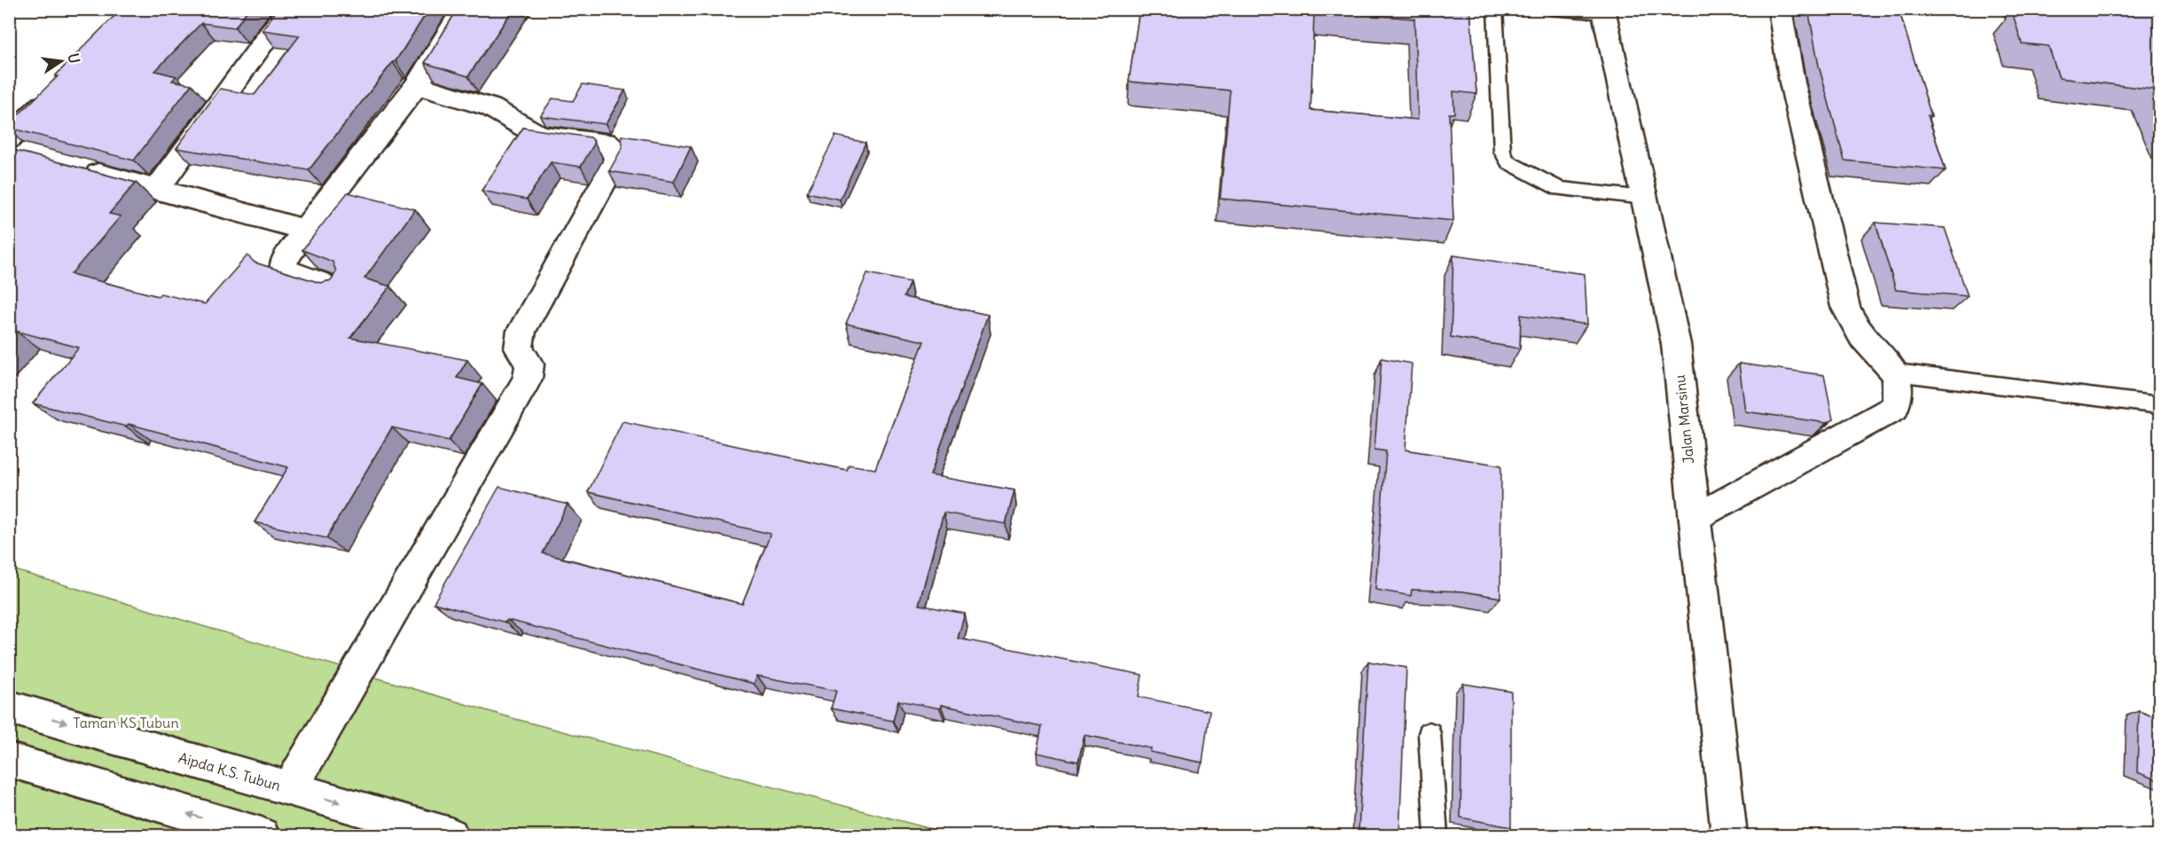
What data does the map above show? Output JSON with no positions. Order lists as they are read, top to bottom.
{
  "streets": {
    "street": ["Jalan Marsinu", "Aipda K.S. Tubun"]
  },
  "parks": ["Taman KS Tubun"],
  "north": "right"
}
